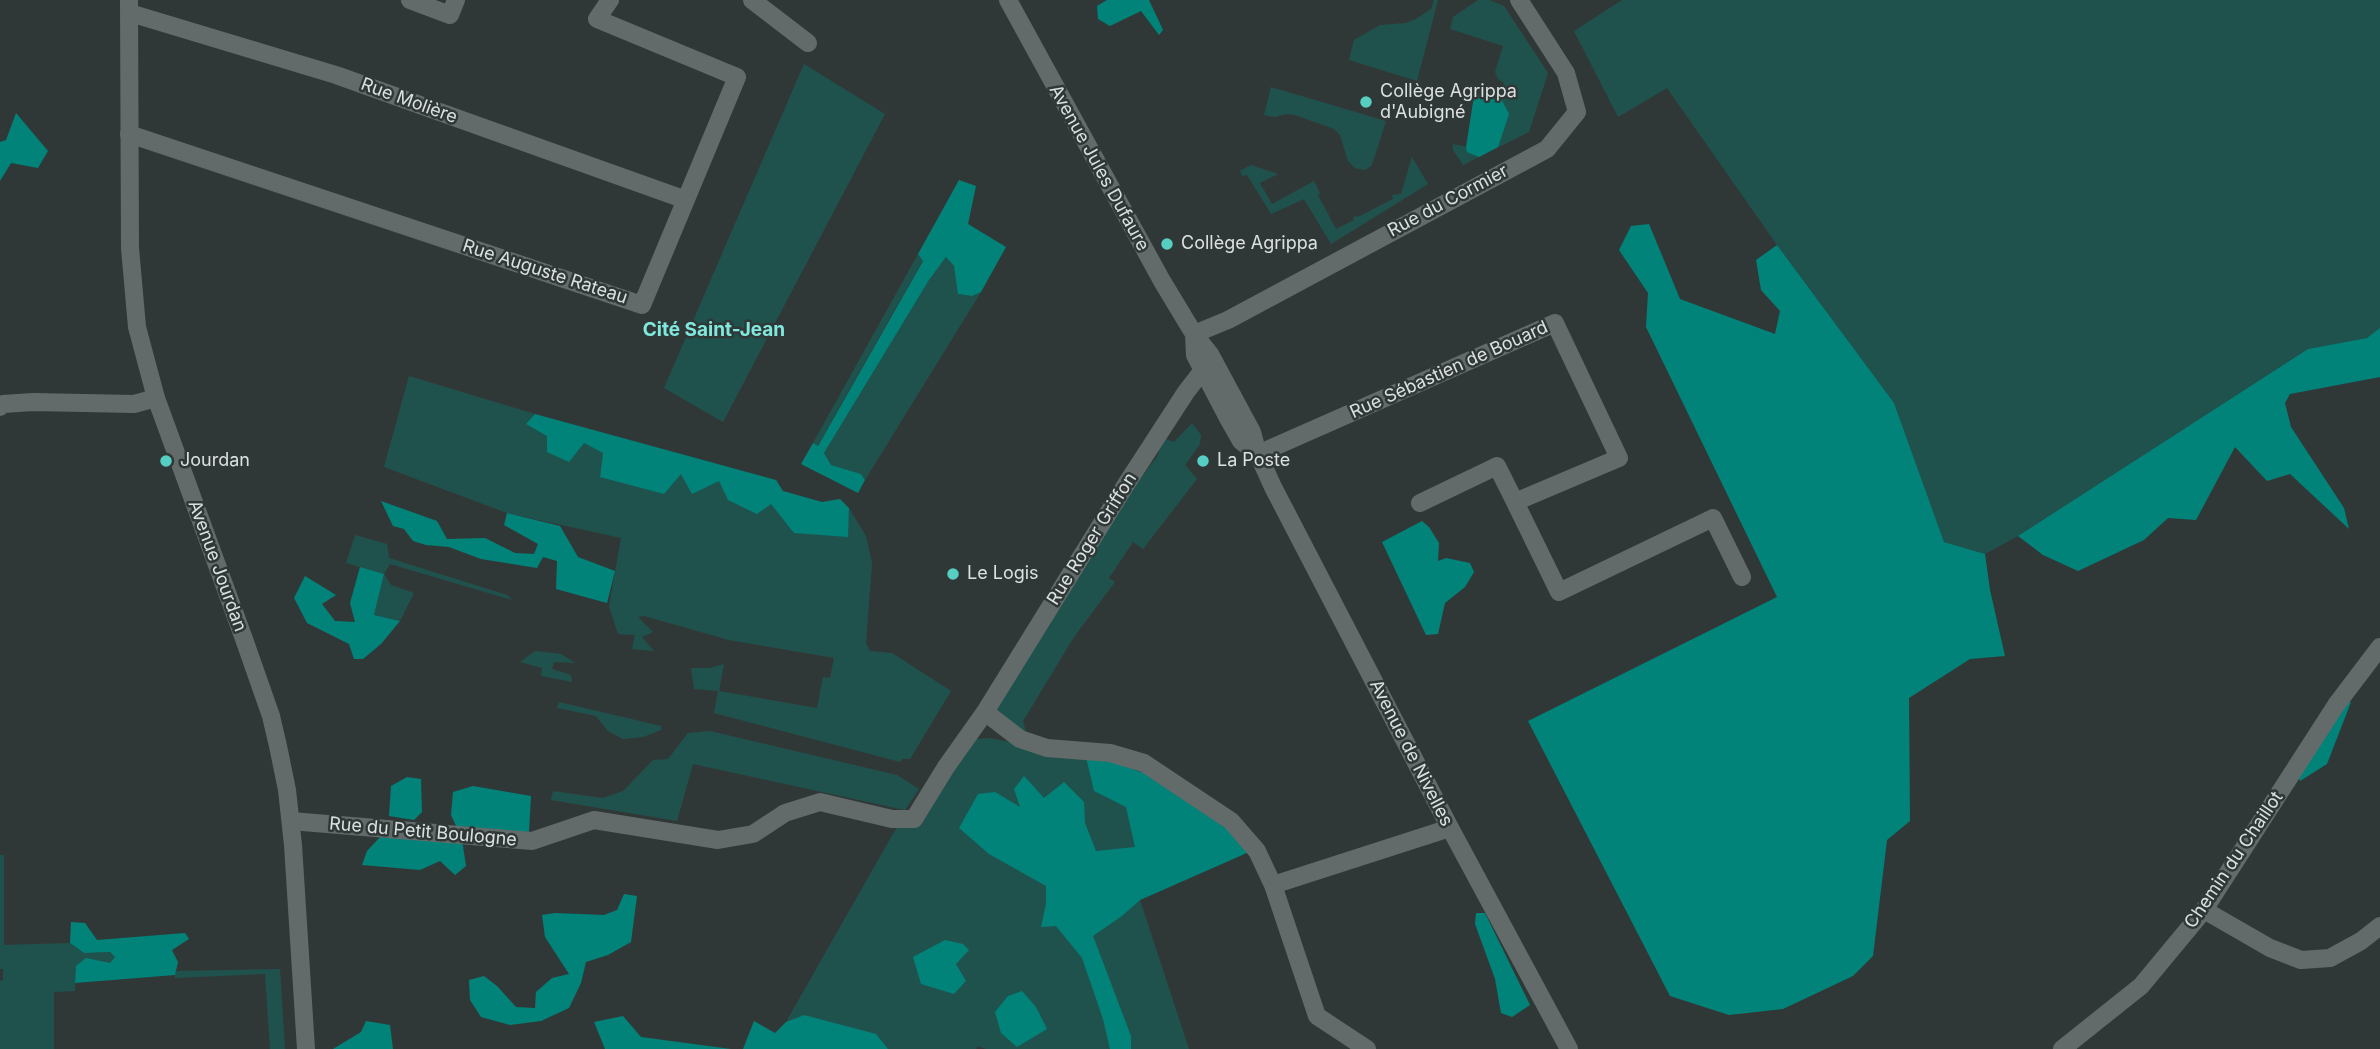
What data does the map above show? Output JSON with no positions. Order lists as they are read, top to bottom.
{
  "streets": {
    "street": [
      "Rue Molière",
      "Avenue Jules Dufaure",
      "Rue du Cormier",
      "Rue Auguste Rateau",
      "Rue Sébastien de Bouard",
      "Rue Roger Griffon",
      "Avenue Jourdan",
      "Avenue de Nivelles",
      "Rue du Petit Boulogne",
      "Chemin du Chaillot"
    ]
  },
  "crossings": [
    ["Rue Molière", "Rue Auguste Rateau"],
    ["Rue Molière", "Avenue Jourdan"],
    ["Avenue Jules Dufaure", "Rue du Cormier"],
    ["Avenue Jules Dufaure", "Avenue de Nivelles"],
    ["Rue du Cormier", "Avenue de Nivelles"],
    ["Rue Auguste Rateau", "Avenue Jourdan"],
    ["Rue Sébastien de Bouard", "Avenue de Nivelles"],
    ["Rue Roger Griffon", "Avenue de Nivelles"],
    ["Rue Roger Griffon", "Rue du Petit Boulogne"],
    ["Avenue Jourdan", "Rue du Petit Boulogne"]
  ],
  "districts": ["Cité Saint-Jean"],
  "places": [
    "Collège Agrippa d'Aubigné",
    "Collège Agrippa",
    "Jourdan",
    "La Poste",
    "Le Logis"
  ]
}
